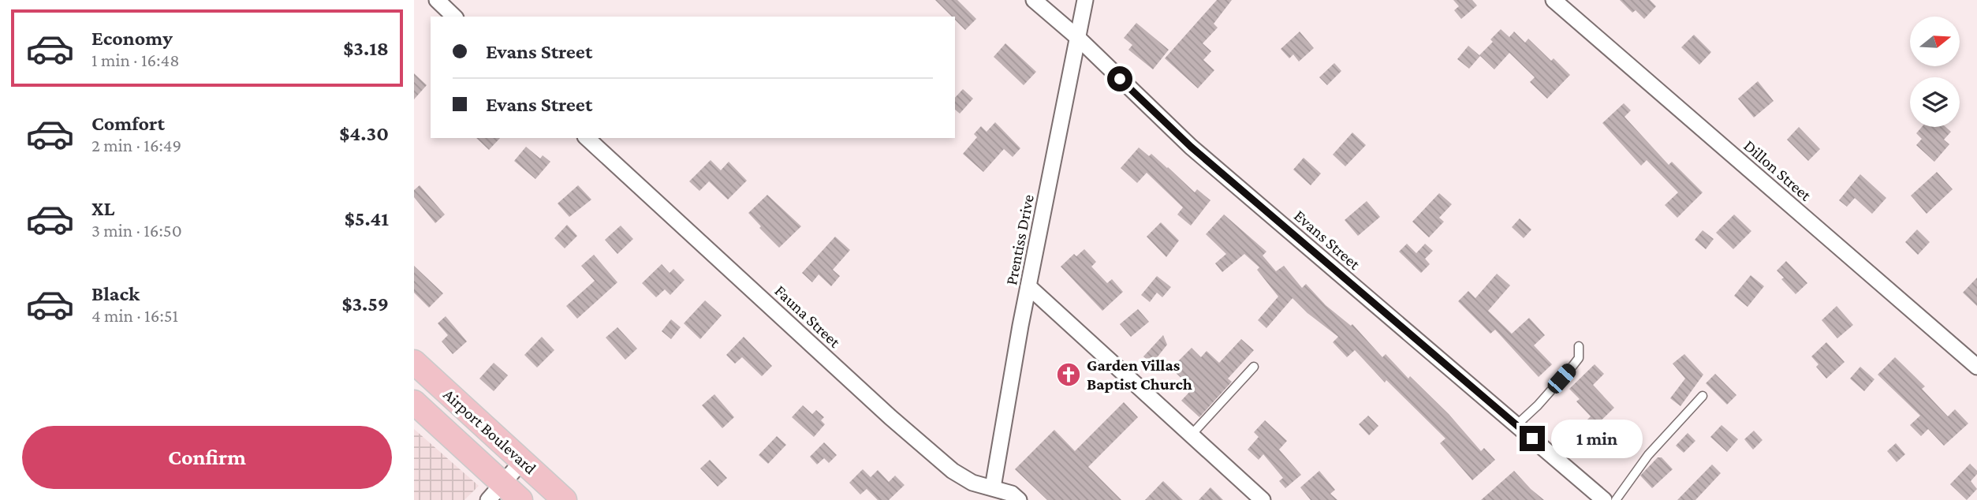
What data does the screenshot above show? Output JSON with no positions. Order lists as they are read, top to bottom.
{
  "streets": {
    "main road": ["Airport Boulevard"],
    "street": [
      "Dillon Street",
      "Prentiss Drive",
      "Evans Street",
      "Fauna Street"
    ]
  },
  "crossings": [
    ["Prentiss Drive", "Evans Street"],
    ["Prentiss Drive", "Fauna Street"]
  ],
  "places": {
    "church": ["Garden Villas Baptist Church"]
  },
  "north": "right",
  "page": {
    "list": [
      {
        "name": "Economy",
        "note": "1 min · 16:48",
        "value": "$3.18"
      },
      {
        "name": "Comfort",
        "note": "2 min · 16:49",
        "value": "$4.30"
      },
      {
        "name": "XL",
        "note": "3 min · 16:50",
        "value": "$5.41"
      },
      {
        "name": "Black",
        "note": "4 min · 16:51",
        "value": "$3.59"
      }
    ],
    "banner": ["Evans Street", "Evans Street"],
    "buttons": "Confirm",
    "bubble": "1 min"
  }
}
